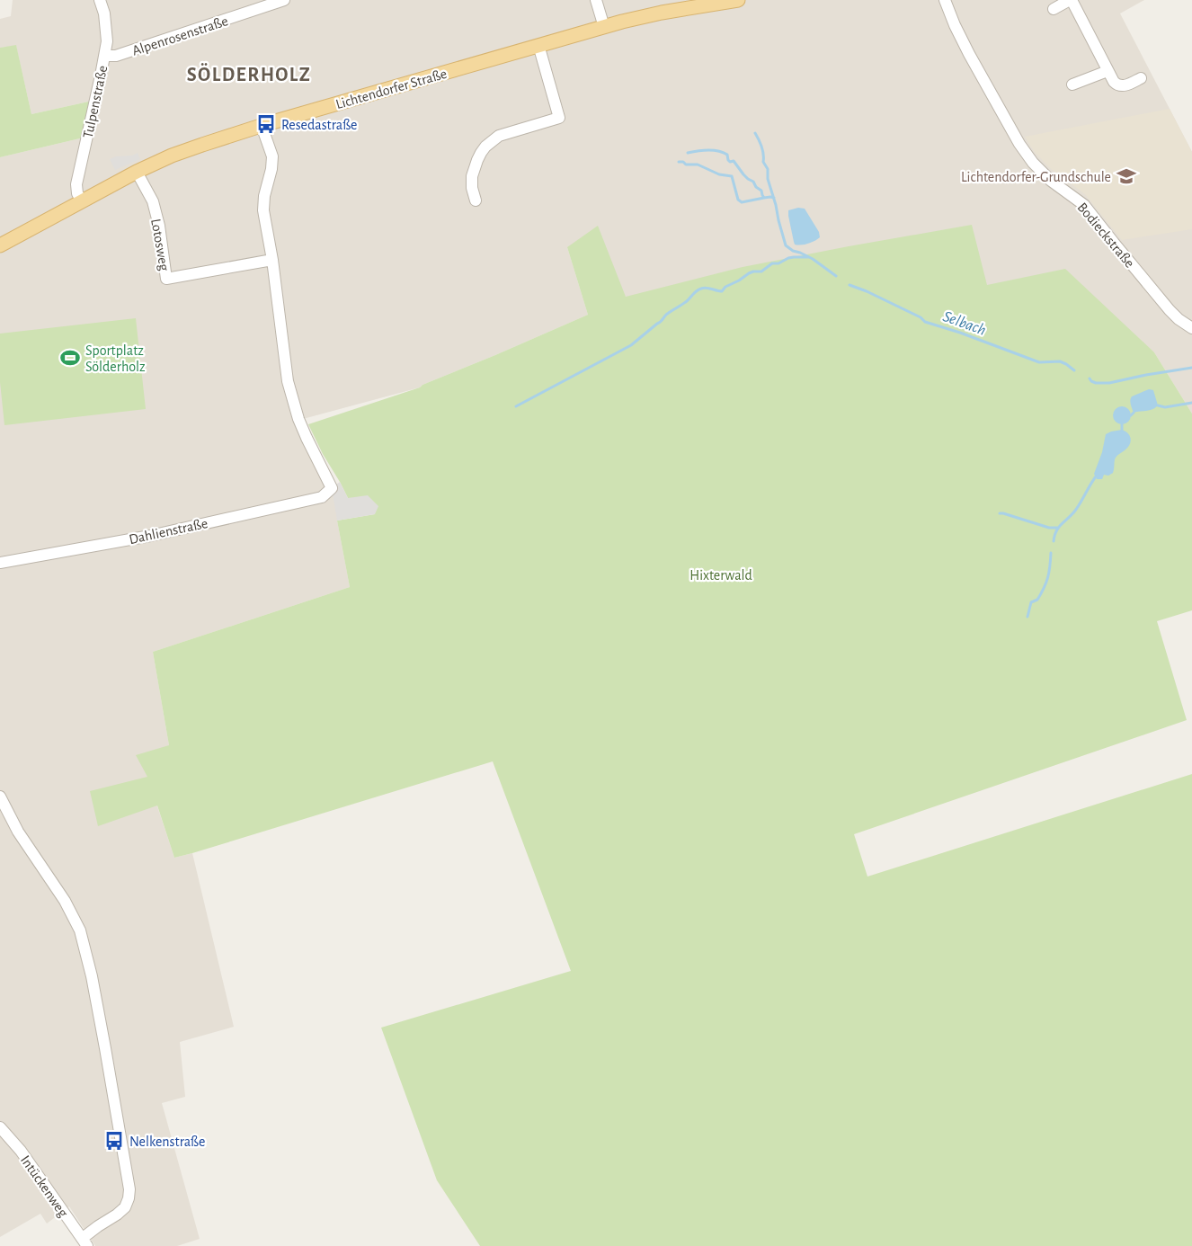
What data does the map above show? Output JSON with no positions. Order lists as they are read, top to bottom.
{
  "streets": {
    "main road": ["Lichtendorfer Straße"],
    "street": [
      "Alpenrosenstraße",
      "Tulpenstraße",
      "Bodieckstraße",
      "Lotosweg",
      "Dahlienstraße",
      "Intückenweg"
    ]
  },
  "crossings": [
    ["Alpenrosenstraße", "Tulpenstraße"],
    ["Lichtendorfer Straße", "Tulpenstraße"],
    ["Lichtendorfer Straße", "Lotosweg"],
    ["Lotosweg", "Dahlienstraße"]
  ],
  "districts": ["SÖLDERHOLZ"],
  "water": ["Selbach"],
  "parks": ["Hixterwald"],
  "places": {
    "bus stop": ["Resedastraße", "Nelkenstraße"],
    "school or university": ["Lichtendorfer-Grundschule"],
    "sports": ["Sportplatz Sölderholz"]
  }
}
